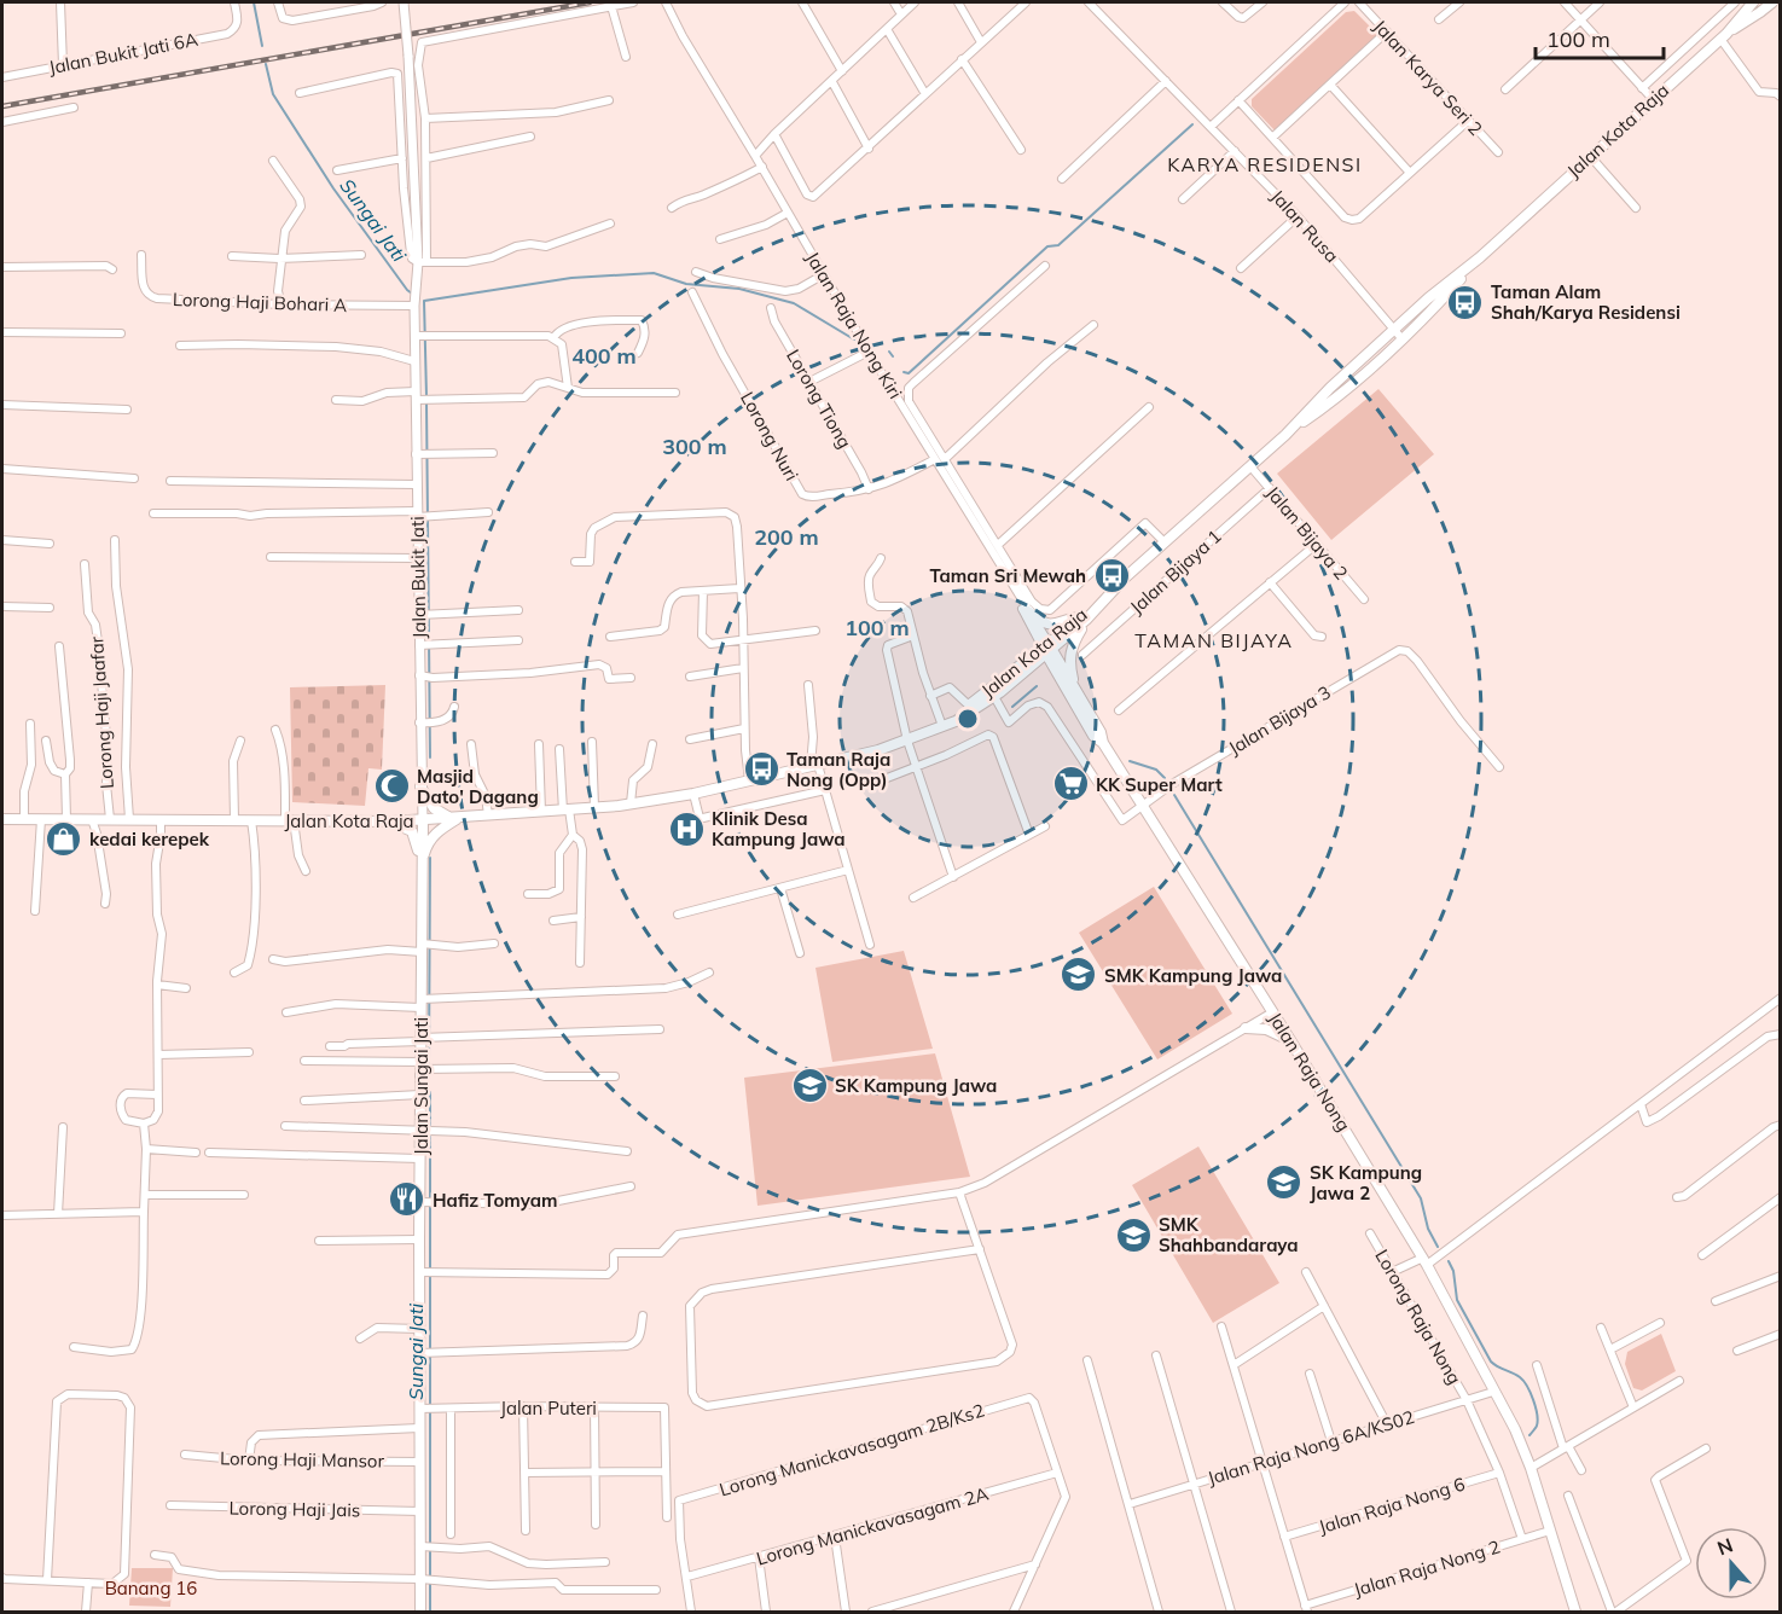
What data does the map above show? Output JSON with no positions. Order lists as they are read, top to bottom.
{
  "streets": {
    "main road": ["Jalan Kota Raja", "Jalan Raja Nong", "Jalan Sungai Jati"],
    "street": [
      "Jalan Bukit Jati 6A",
      "Jalan Karya Seri 2",
      "Jalan Rusa",
      "Lorong Haji Bohari A",
      "Jalan Raja Nong Kiri",
      "Lorong Tiong",
      "Lorong Nuri",
      "Jalan Bijaya 2",
      "Jalan Bijaya 1",
      "Jalan Bukit Jati",
      "Lorong Haji Jaafar",
      "Jalan Bijaya 3",
      "Lorong Raja Nong",
      "Jalan Puteri",
      "Jalan Raja Nong 6A/KS02",
      "Lorong Manickavasagam 2B/Ks2",
      "Lorong Haji Mansor",
      "Jalan Raja Nong 6",
      "Lorong Haji Jais",
      "Lorong Manickavasagam 2A",
      "Jalan Raja Nong 2"
    ]
  },
  "crossings": [
    ["Jalan Kota Raja", "Jalan Rusa"],
    ["Jalan Kota Raja", "Jalan Raja Nong Kiri"],
    ["Jalan Kota Raja", "Jalan Bijaya 2"],
    ["Jalan Kota Raja", "Jalan Bukit Jati"],
    ["Jalan Kota Raja", "Lorong Haji Jaafar"],
    ["Jalan Kota Raja", "Jalan Raja Nong"],
    ["Jalan Kota Raja", "Jalan Sungai Jati"],
    ["Lorong Haji Bohari A", "Jalan Bukit Jati"],
    ["Jalan Raja Nong Kiri", "Lorong Nuri"],
    ["Jalan Raja Nong Kiri", "Jalan Raja Nong"],
    ["Lorong Tiong", "Lorong Nuri"],
    ["Jalan Bijaya 2", "Jalan Bijaya 1"],
    ["Jalan Bukit Jati", "Jalan Sungai Jati"],
    ["Jalan Bijaya 3", "Jalan Raja Nong"],
    ["Jalan Raja Nong", "Jalan Raja Nong 6A/KS02"],
    ["Jalan Raja Nong", "Jalan Raja Nong 2"],
    ["Jalan Sungai Jati", "Jalan Puteri"],
    ["Jalan Sungai Jati", "Lorong Haji Mansor"],
    ["Jalan Sungai Jati", "Lorong Haji Jais"],
    ["Lorong Raja Nong", "Jalan Raja Nong 6A/KS02"],
    ["Lorong Raja Nong", "Jalan Raja Nong 6"],
    ["Lorong Raja Nong", "Jalan Raja Nong 2"],
    ["Lorong Manickavasagam 2B/Ks2", "Lorong Manickavasagam 2A"]
  ],
  "districts": ["KARYA RESIDENSI", "TAMAN BIJAYA"],
  "water": ["Sungai Jati"],
  "parks": ["Banang 16"],
  "places": {
    "bus stop": ["Taman Alam Shah/Karya Residensi", "Taman Sri Mewah", "Taman Raja Nong (Opp)"],
    "supermarket": ["KK Super Mart"],
    "mosque": ["Masjid Dato' Dagang"],
    "hospital": ["Klinik Desa Kampung Jawa"],
    "shop": ["kedai kerepek"],
    "school or university": [
      "SMK Kampung Jawa",
      "SK Kampung Jawa",
      "SK Kampung Jawa 2",
      "SMK Shahbandaraya"
    ],
    "restaurant": ["Hafiz Tomyam"]
  },
  "scale_bar": "100 m",
  "north": "top",
  "rings": [
    "400 m",
    "300 m",
    "200 m",
    "100 m"
  ]
}
